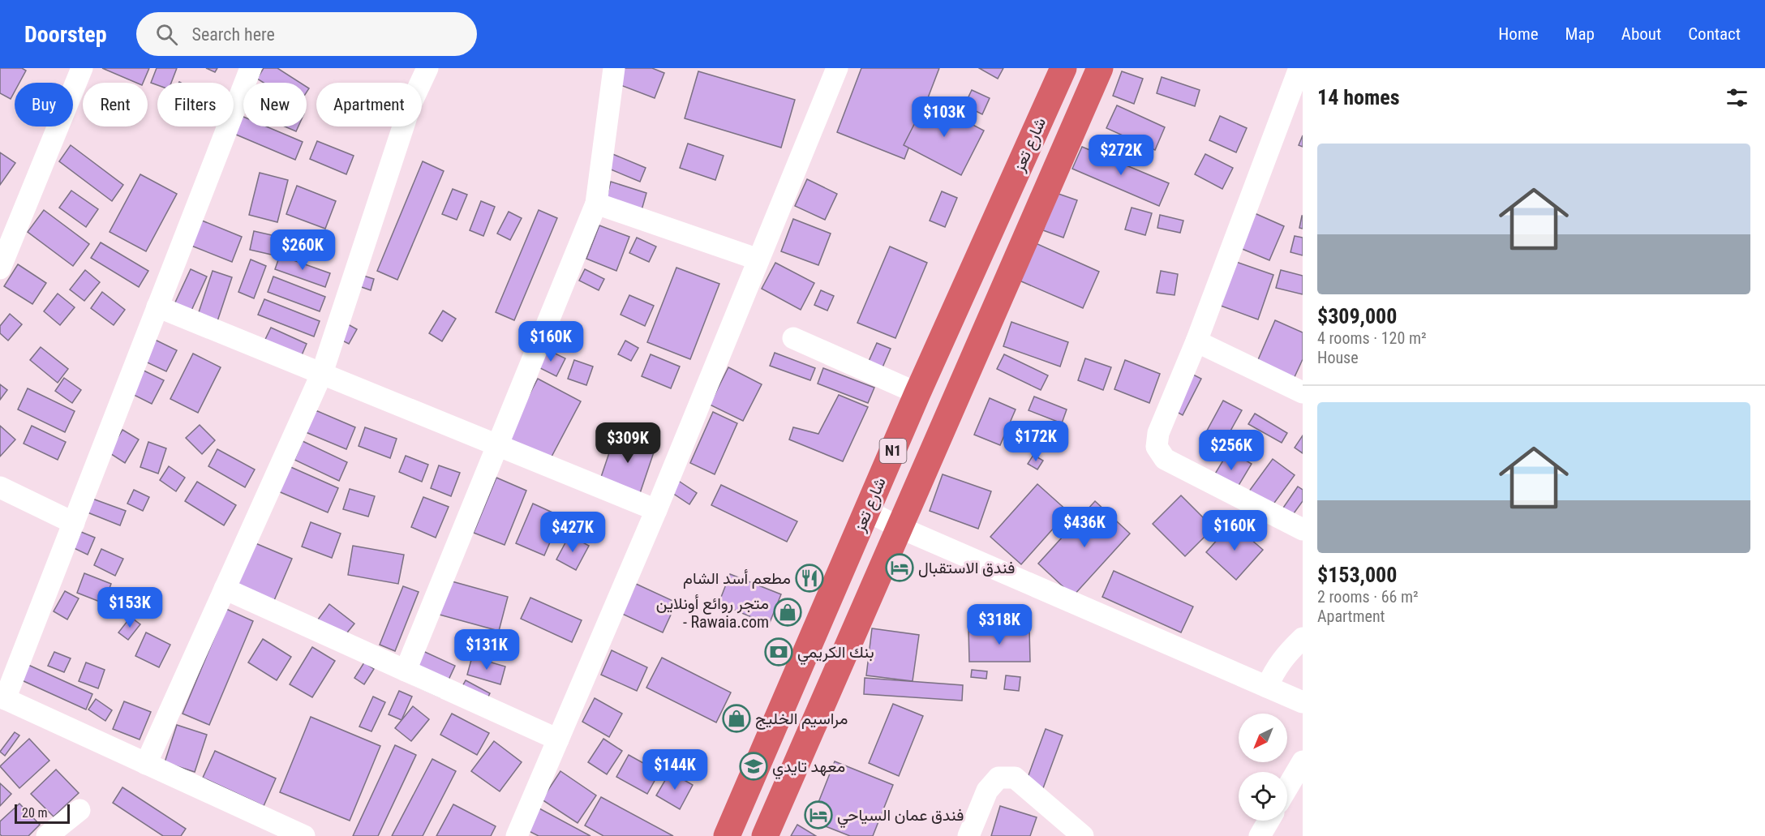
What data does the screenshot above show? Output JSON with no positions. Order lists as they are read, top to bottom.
{
  "streets": {
    "highway": ["شارع تعز", "N1"]
  },
  "places": {
    "hotel": ["فندق الاستقبال", "فندق عمان السياحي"],
    "restaurant": ["مطعم أسد الشام"],
    "shop": ["متجر روائع أونلاين - Rawaia.com", "مراسيم الخليج"],
    "bank": ["بنك الكريمي"],
    "school or university": ["معهد تايدي"]
  },
  "scale_bar": "20 m",
  "north": "bottom left",
  "page": {
    "header": "Doorstep",
    "search": "Search here",
    "nav": [
      "Home",
      "Map",
      "About",
      "Contact"
    ],
    "heading": "14 homes",
    "chip": [
      "Buy",
      "Rent",
      "Filters",
      "New",
      "Apartment"
    ],
    "price": [
      "$103K",
      "$272K",
      "$260K",
      "$160K",
      "$172K",
      "$309K",
      "$256K",
      "$436K",
      "$160K",
      "$427K",
      "$153K",
      "$318K",
      "$131K",
      "$144K"
    ],
    "list": [
      {
        "name": "$309,000",
        "note": "4 rooms · 120 m² · House"
      },
      {
        "name": "$153,000",
        "note": "2 rooms · 66 m² · Apartment"
      }
    ],
    "scale": "20 m"
  }
}
